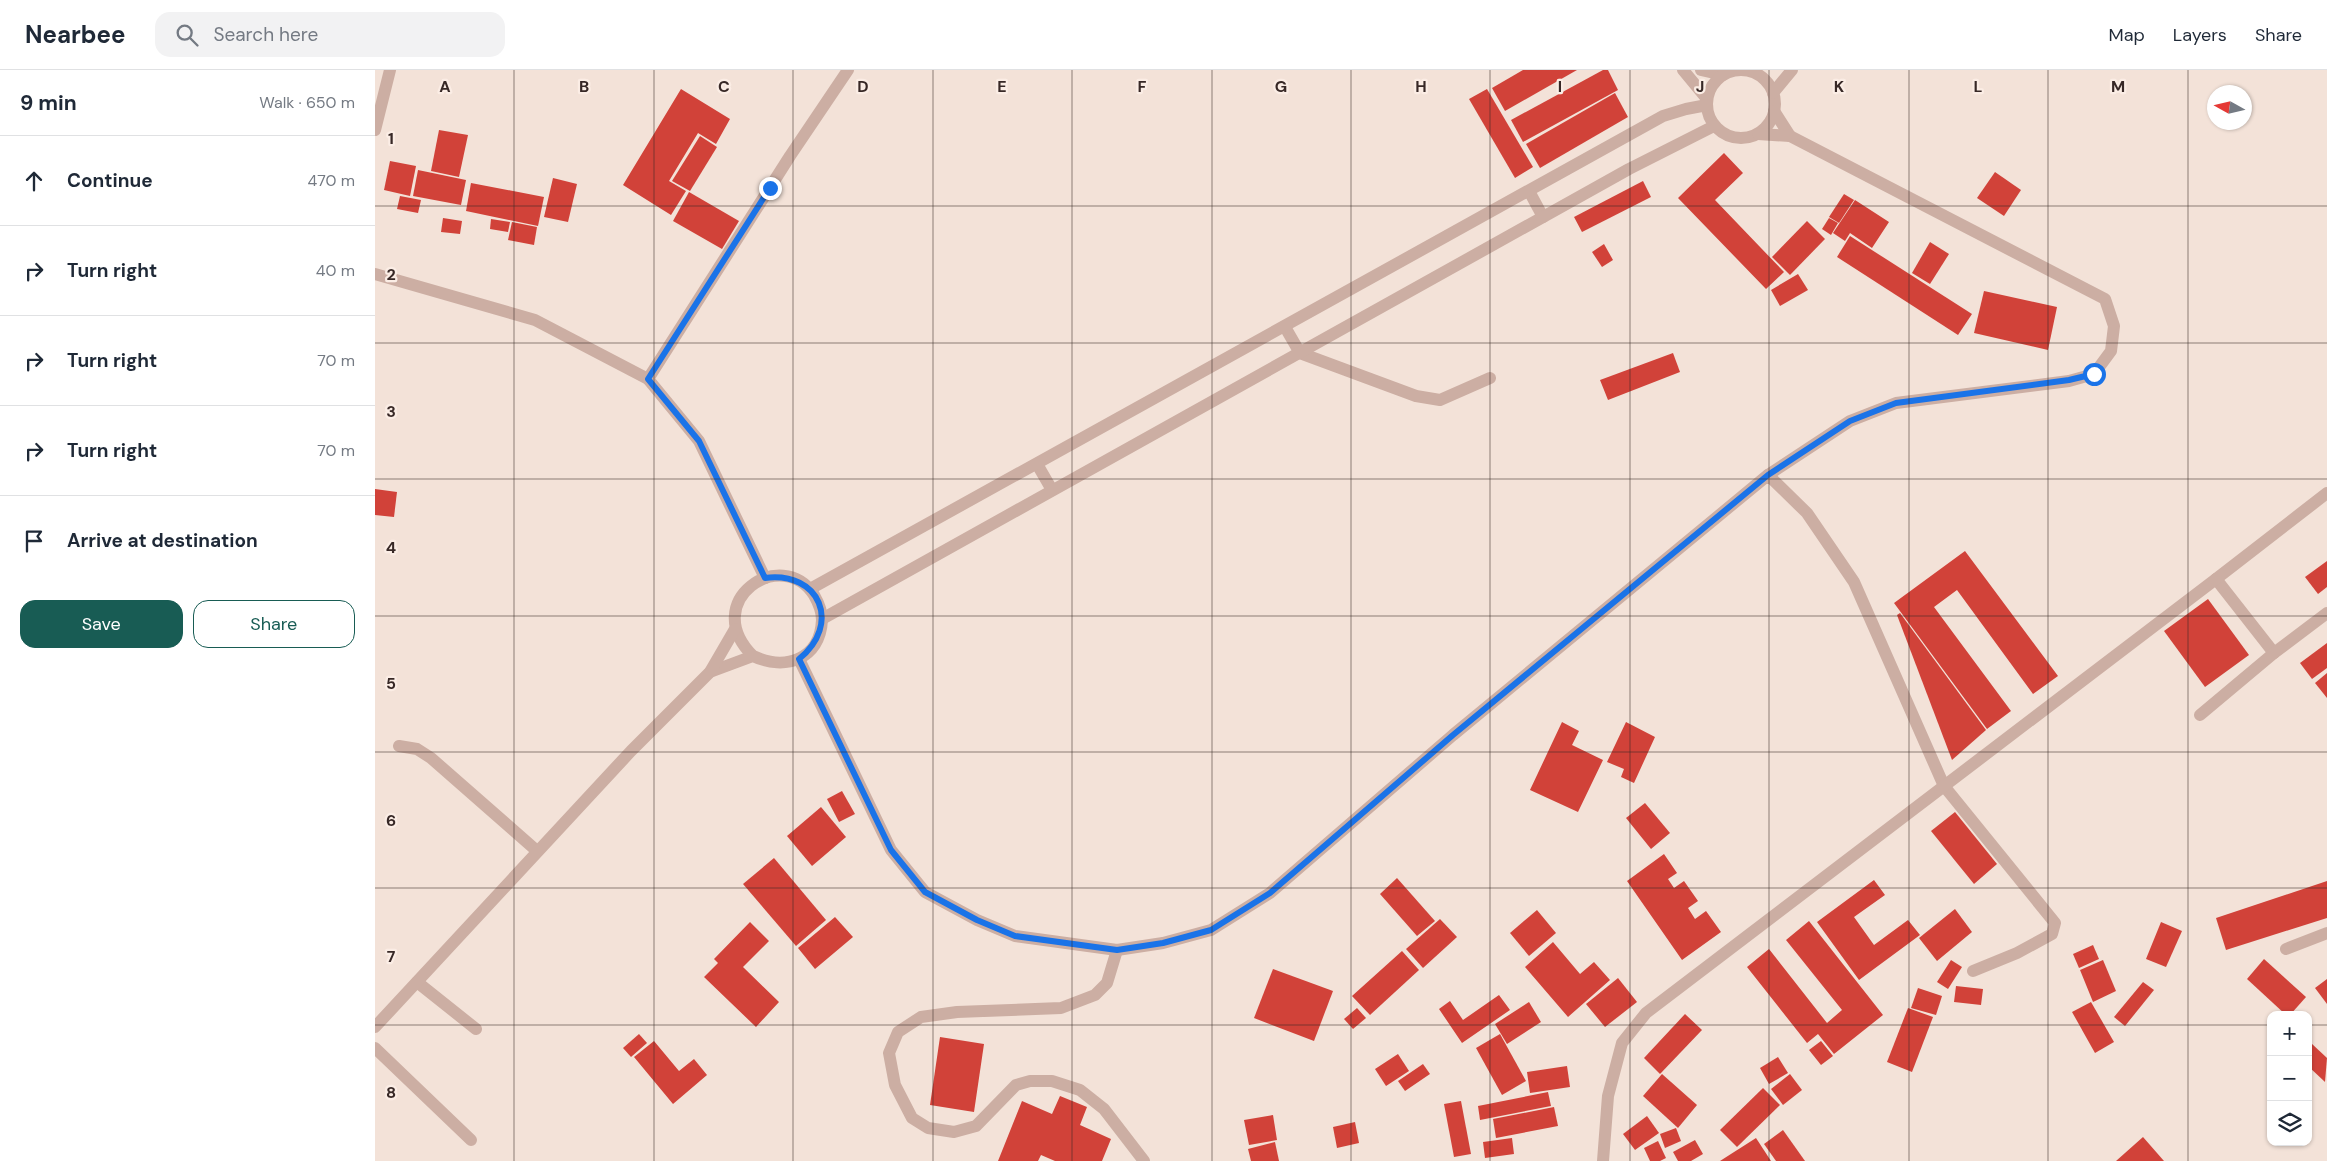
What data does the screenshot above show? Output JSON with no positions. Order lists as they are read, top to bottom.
{
  "north": "left",
  "page": {
    "header": "Nearbee",
    "search": "Search here",
    "nav": ["Map", "Layers", "Share"],
    "heading": ["9 min", "Walk · 650 m"],
    "list": [
      ["Continue", "470 m"],
      ["Turn right", "40 m"],
      ["Turn right", "70 m"],
      ["Turn right", "70 m"],
      "Arrive at destination"
    ],
    "buttons": ["Save", "Share"],
    "map_buttons": ["+", "−"]
  },
  "grid": {
    "columns": [
      "A",
      "B",
      "C",
      "D",
      "E",
      "F",
      "G",
      "H",
      "I",
      "J",
      "K",
      "L",
      "M"
    ],
    "rows": [
      "1",
      "2",
      "3",
      "4",
      "5",
      "6",
      "7",
      "8"
    ]
  }
}
